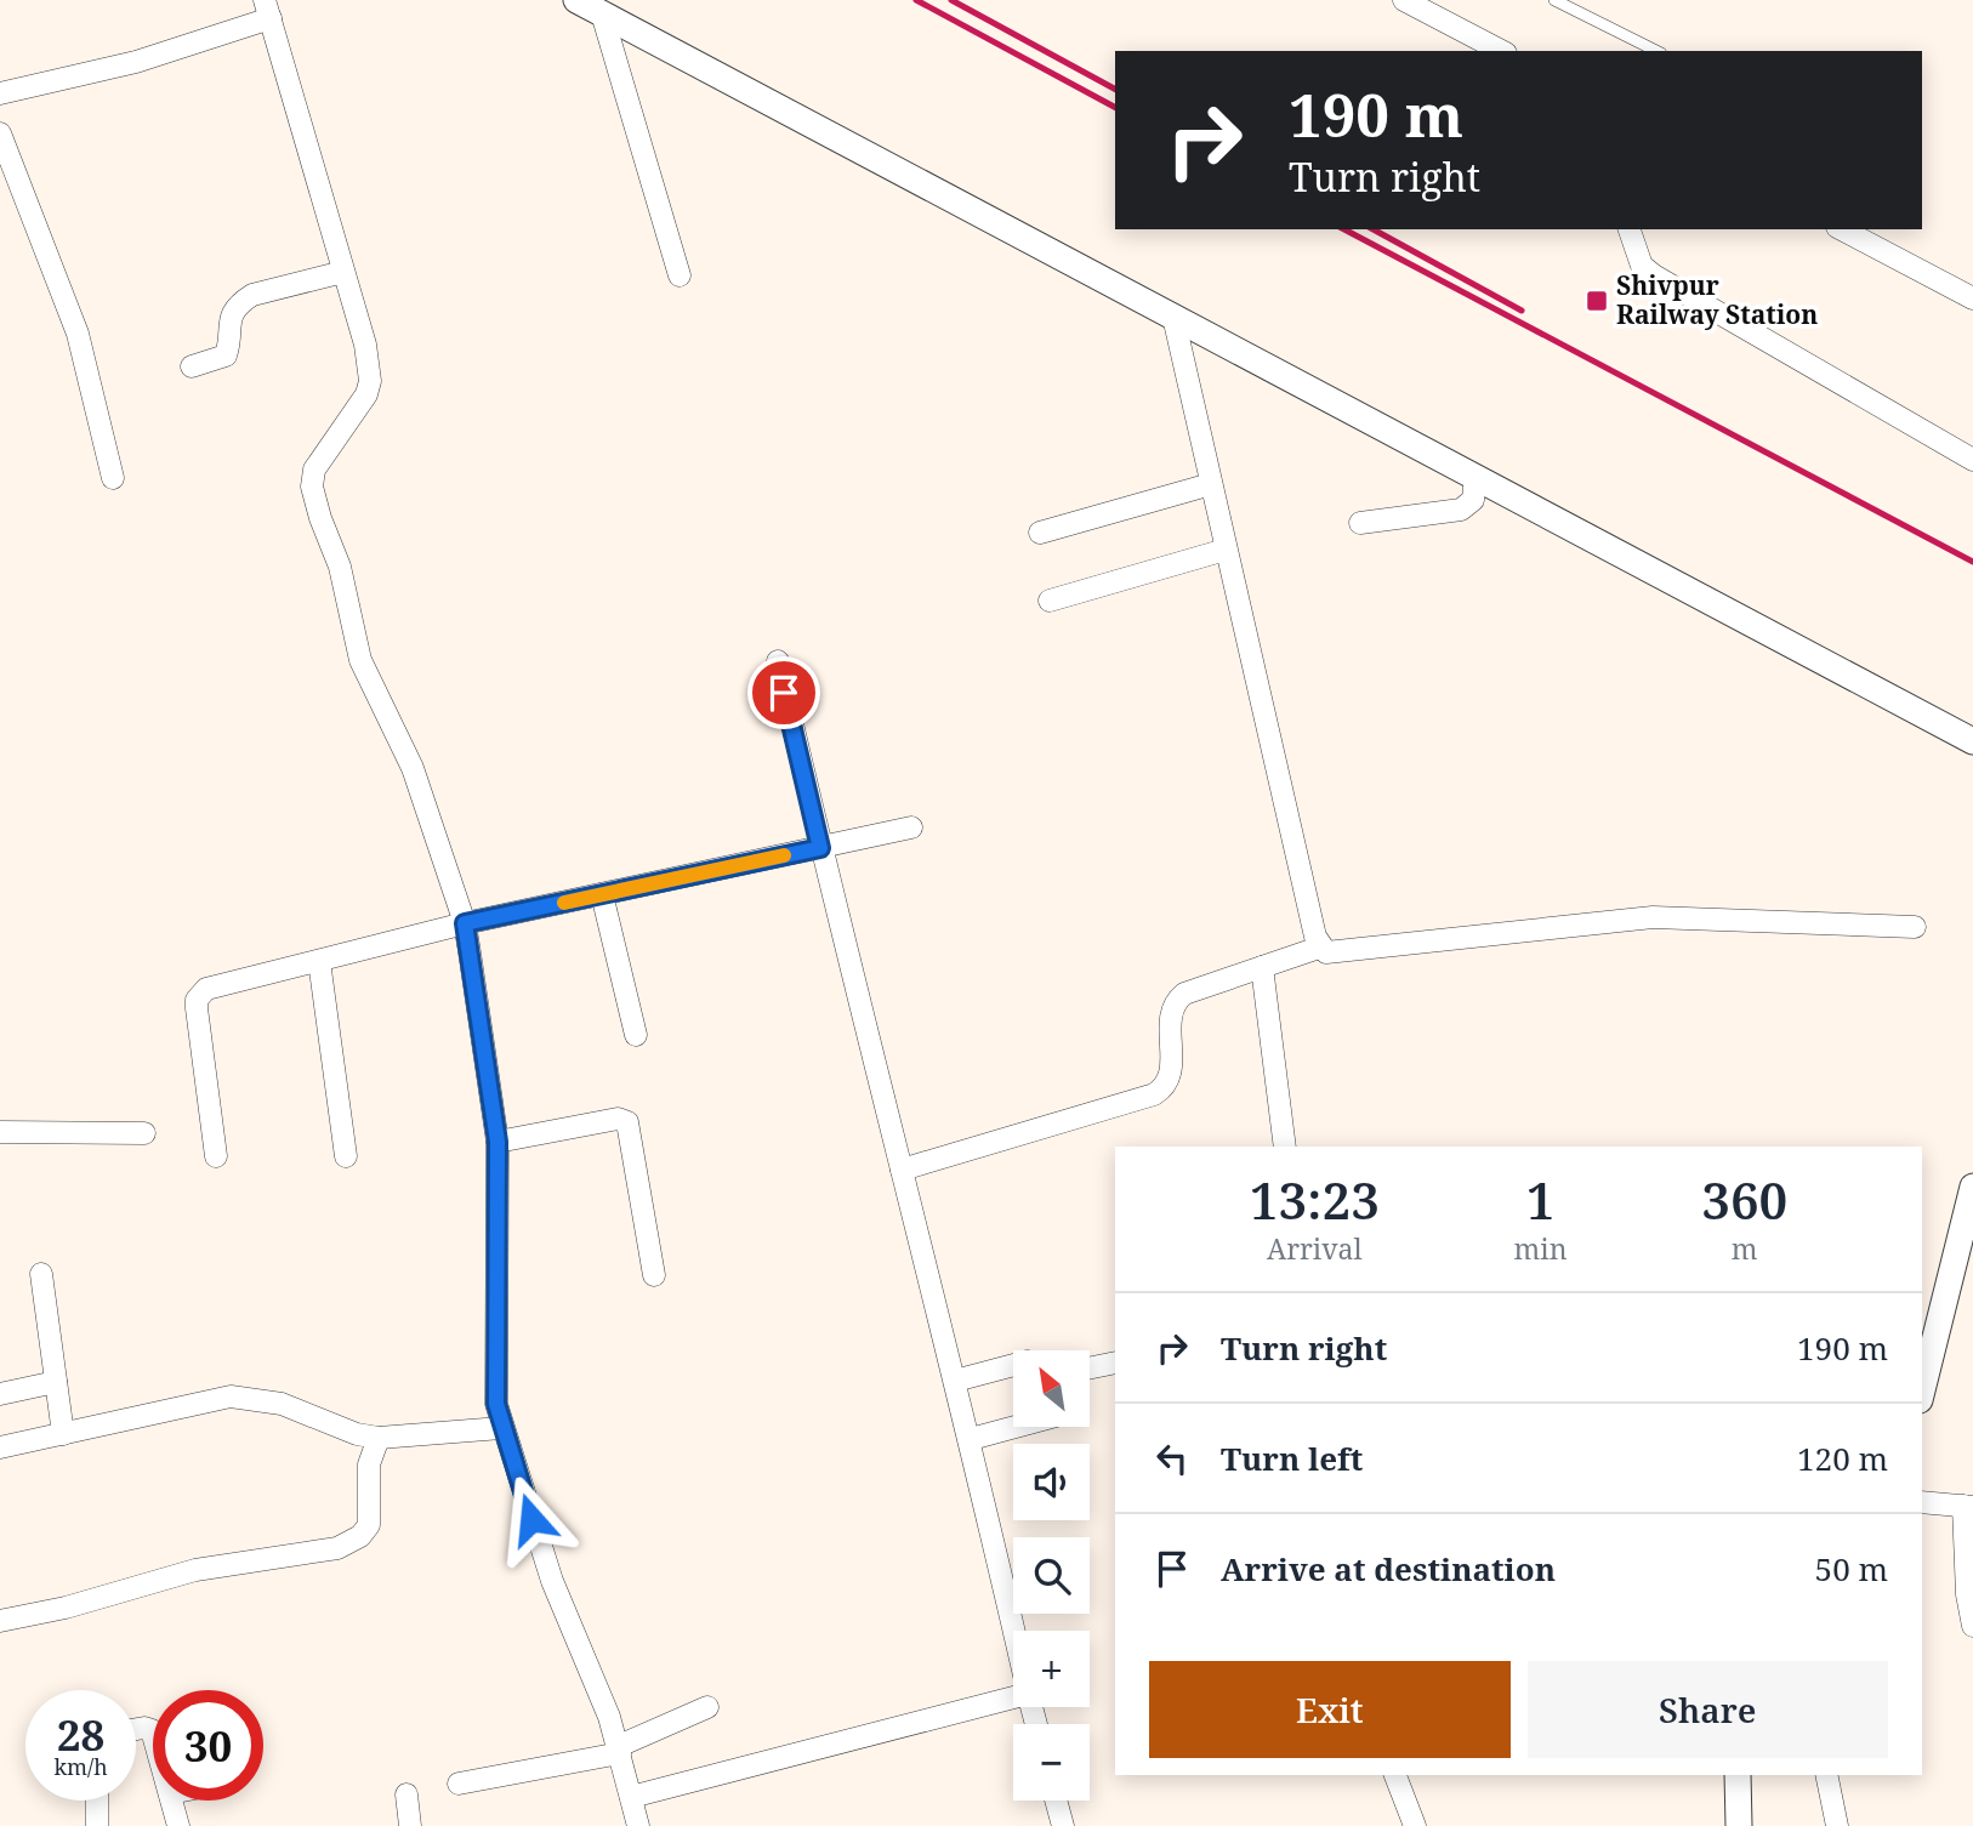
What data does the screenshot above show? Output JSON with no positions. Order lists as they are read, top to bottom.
{
  "places": {
    "transit": ["Shivpur Railway Station"]
  },
  "north": "top left",
  "page": {
    "turn": ["190 m", "Turn right"],
    "eta": [
      "13:23",
      "Arrival",
      "1",
      "min",
      "360",
      "m"
    ],
    "list": [
      {
        "name": "Turn right",
        "value": "190 m"
      },
      {
        "name": "Turn left",
        "value": "120 m"
      },
      {
        "name": "Arrive at destination",
        "value": "50 m"
      }
    ],
    "map_buttons": ["+", "−"],
    "buttons": ["Exit", "Share"],
    "speed": "28 km/h",
    "limit": "30"
  }
}
